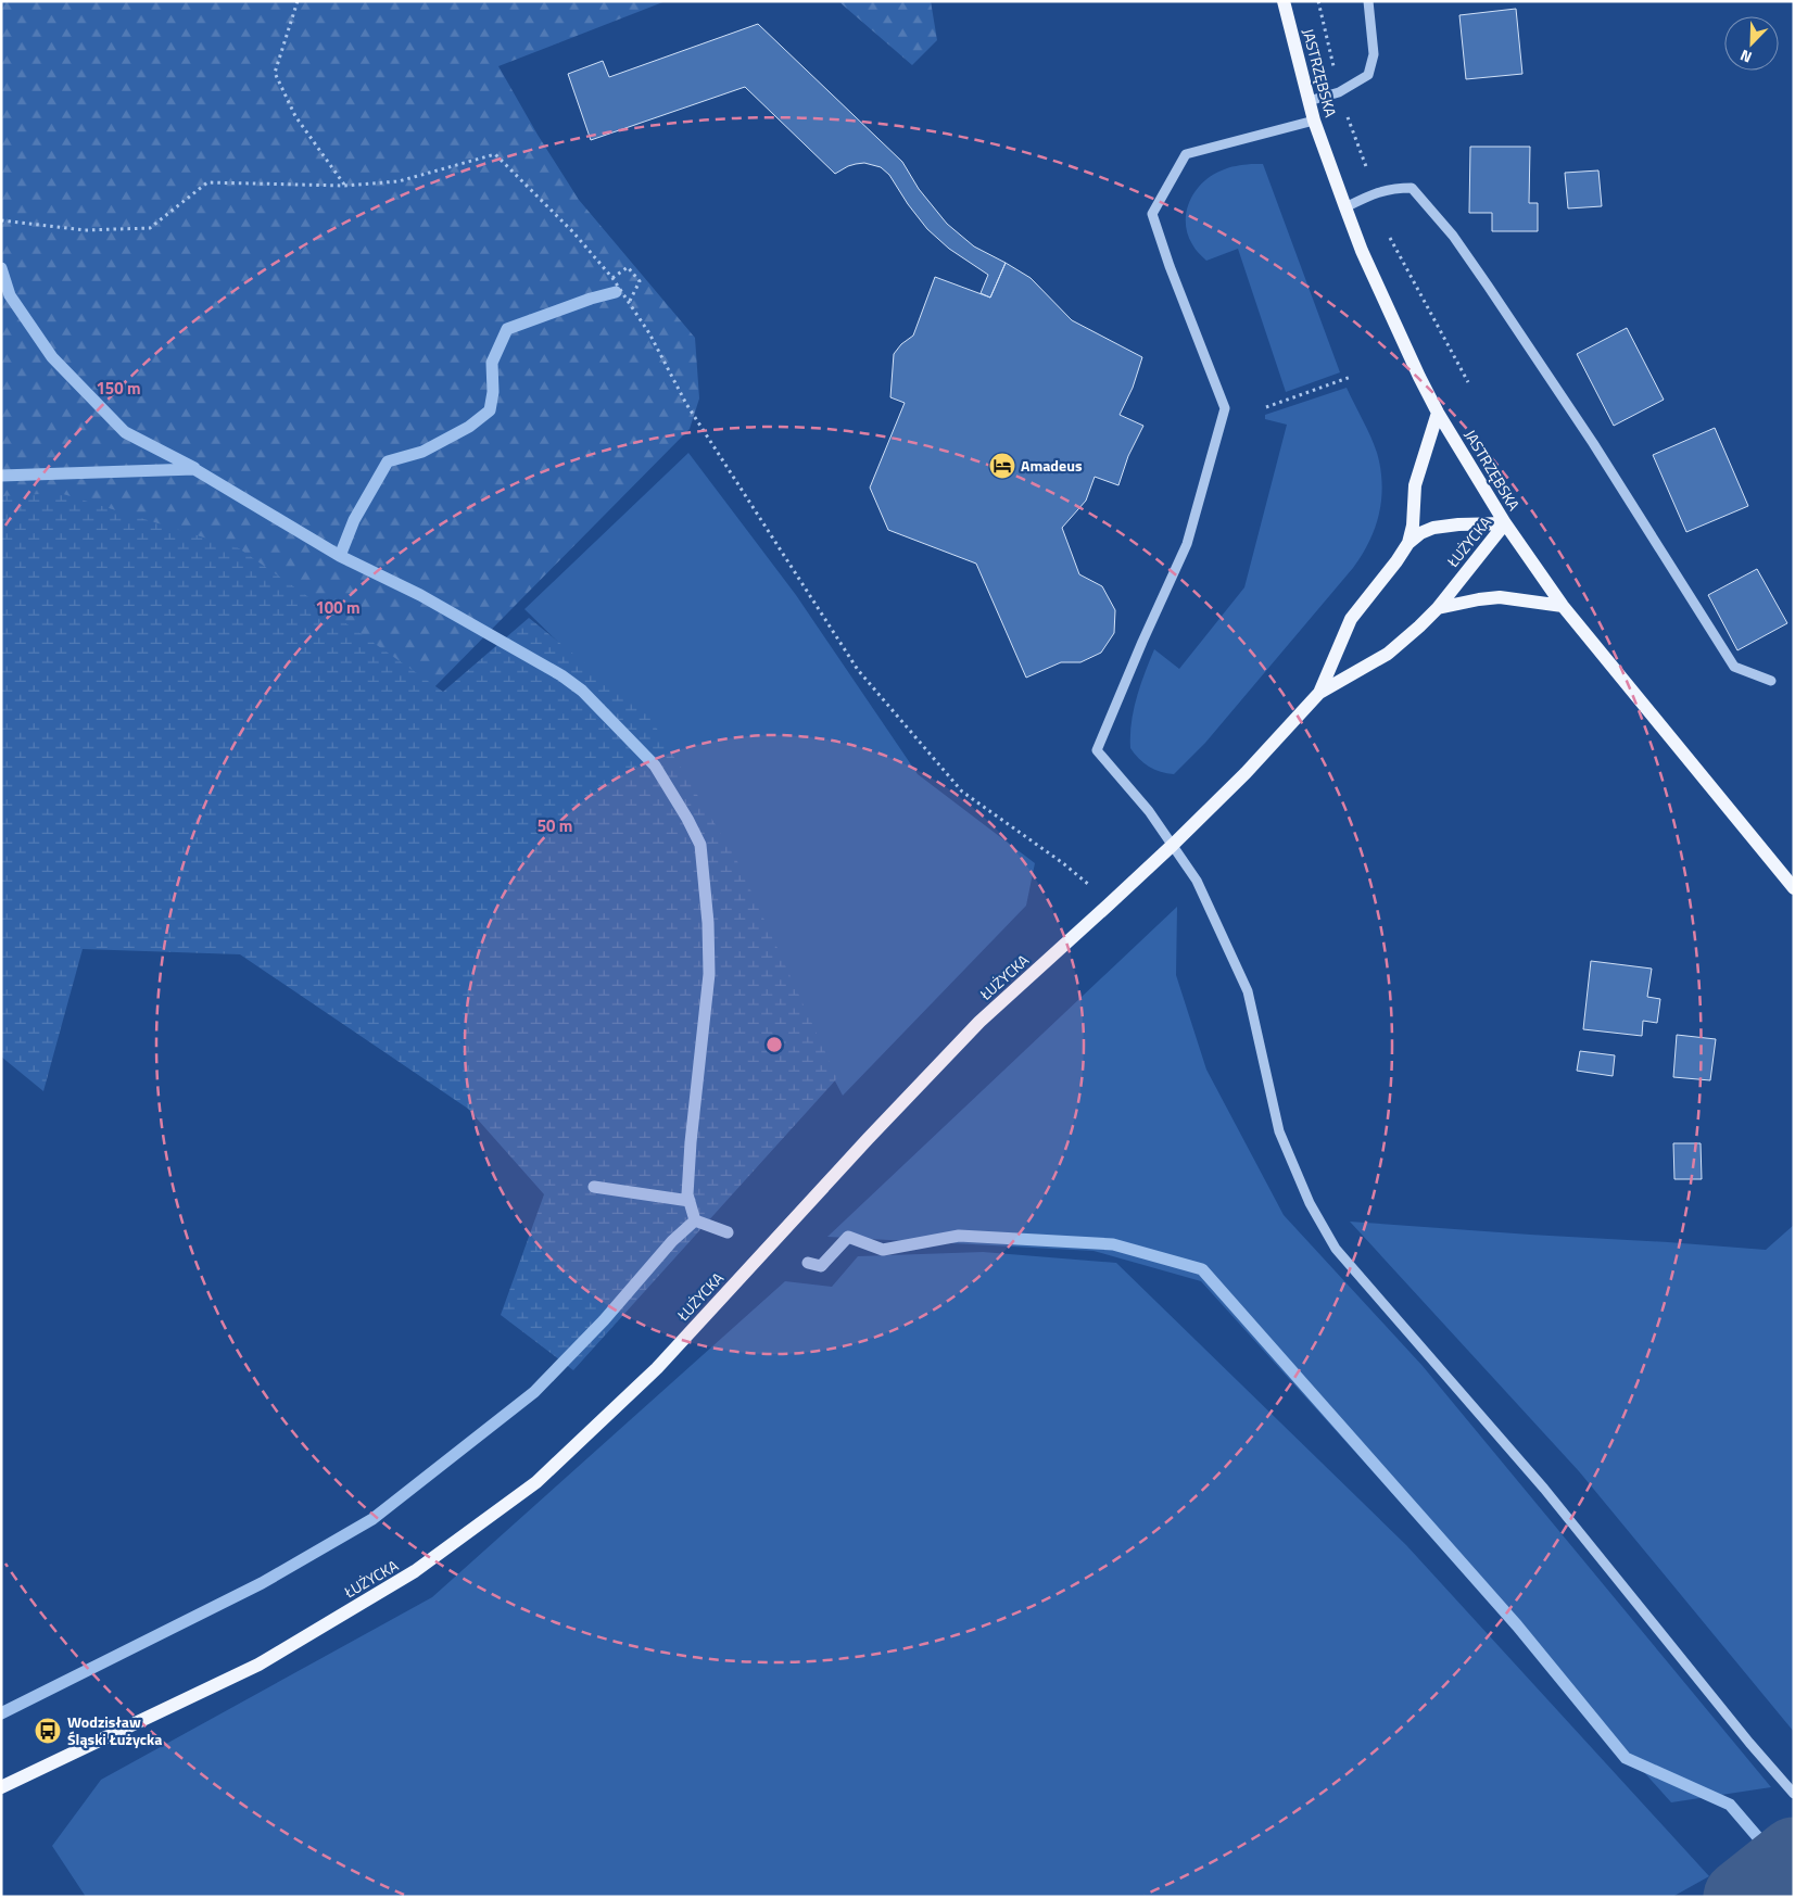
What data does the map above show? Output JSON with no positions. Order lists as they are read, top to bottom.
{
  "streets": {
    "main road": ["JASTRZĘBSKA", "ŁUŻYCKA"]
  },
  "crossings": [
    ["JASTRZĘBSKA", "ŁUŻYCKA"]
  ],
  "places": {
    "hotel": ["Amadeus"],
    "bus stop": ["Wodzisław Śląski Łużycka"]
  },
  "north": "bottom left",
  "rings": ["150 m", "100 m", "50 m"]
}
